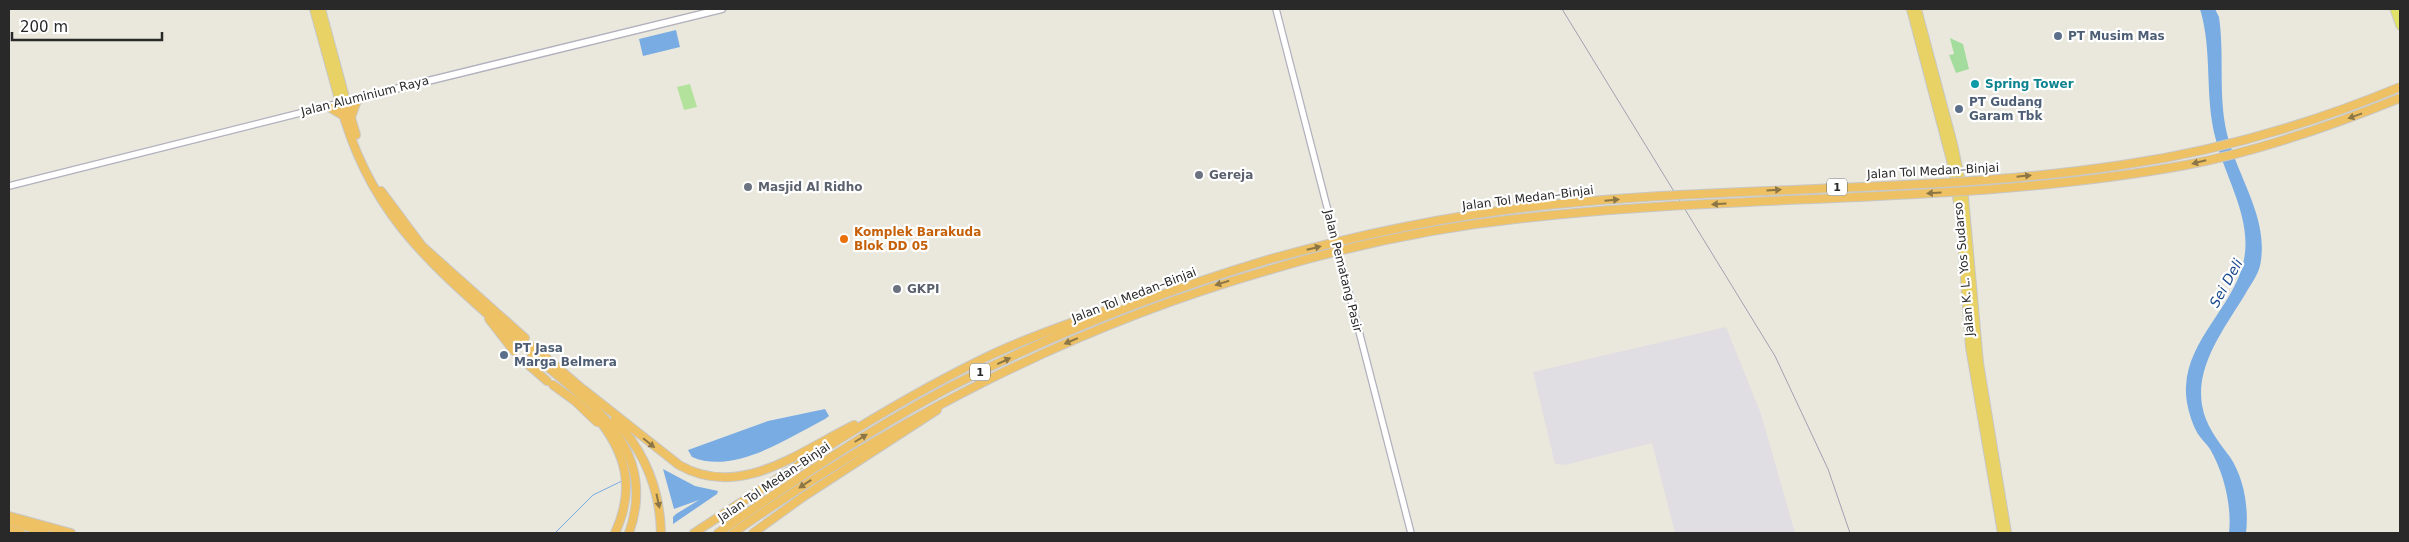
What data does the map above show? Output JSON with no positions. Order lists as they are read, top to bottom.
{
  "streets": {
    "highway": ["Jalan Tol Medan–Binjai", "1", "Jalan K. L. Yos Sudarso"],
    "main road": ["Jalan Aluminium Raya"],
    "street": ["Jalan Pematang Pasir"]
  },
  "water": ["Sei Deli"],
  "places": [
    "PT Musim Mas",
    "Spring Tower",
    "PT Gudang Garam Tbk",
    "Gereja",
    "Masjid Al Ridho",
    "Komplek Barakuda Blok DD 05",
    "GKPI",
    "PT Jasa Marga Belmera"
  ],
  "scale_bar": "200 m"
}
